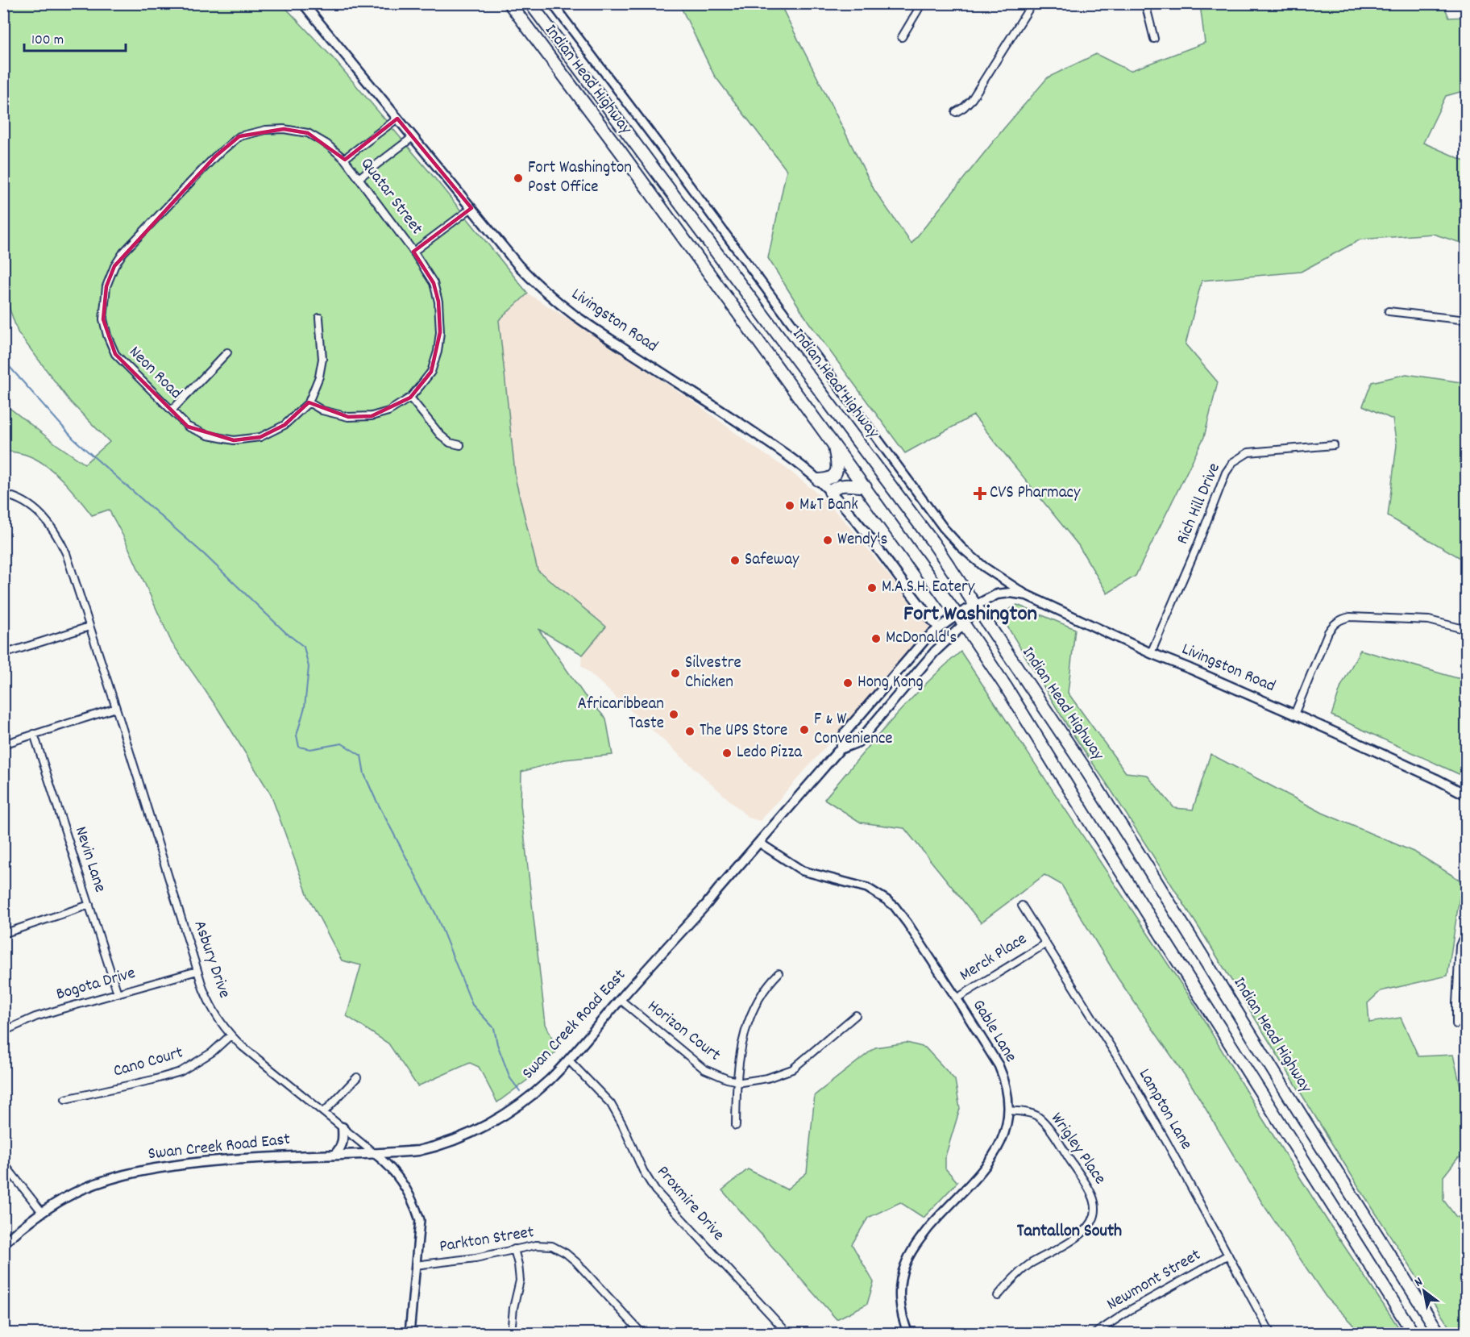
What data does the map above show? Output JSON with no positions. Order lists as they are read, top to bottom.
{
  "streets": {
    "highway": ["Indian Head Highway"],
    "main road": ["Livingston Road", "Swan Creek Road East"],
    "street": [
      "Quatar Street",
      "Neon Road",
      "Rich Hill Drive",
      "Nevin Lane",
      "Merck Place",
      "Asbury Drive",
      "Bogota Drive",
      "Horizon Court",
      "Gable Lane",
      "Cano Court",
      "Lampton Lane",
      "Wrigley Place",
      "Proxmire Drive",
      "Parkton Street",
      "Newmont Street"
    ]
  },
  "crossings": [
    ["Indian Head Highway", "Livingston Road"],
    ["Indian Head Highway", "Swan Creek Road East"],
    ["Quatar Street", "Livingston Road"],
    ["Quatar Street", "Neon Road"],
    ["Livingston Road", "Rich Hill Drive"],
    ["Livingston Road", "Swan Creek Road East"],
    ["Nevin Lane", "Bogota Drive"],
    ["Merck Place", "Gable Lane"],
    ["Merck Place", "Lampton Lane"],
    ["Asbury Drive", "Bogota Drive"],
    ["Asbury Drive", "Swan Creek Road East"],
    ["Asbury Drive", "Cano Court"],
    ["Asbury Drive", "Parkton Street"],
    ["Swan Creek Road East", "Horizon Court"],
    ["Swan Creek Road East", "Gable Lane"],
    ["Swan Creek Road East", "Proxmire Drive"],
    ["Gable Lane", "Wrigley Place"],
    ["Lampton Lane", "Newmont Street"]
  ],
  "districts": ["Fort Washington", "Tantallon South"],
  "places": {
    "other": [
      "Fort Washington Post Office",
      "M&T Bank",
      "Wendy's",
      "Safeway",
      "M.A.S.H. Eatery",
      "McDonald's",
      "Silvestre Chicken",
      "Hong Kong",
      "Africaribbean Taste",
      "F & W Convenience",
      "The UPS Store",
      "Ledo Pizza"
    ],
    "health": ["CVS Pharmacy"]
  },
  "scale_bar": "100 m",
  "north": "top left"
}
